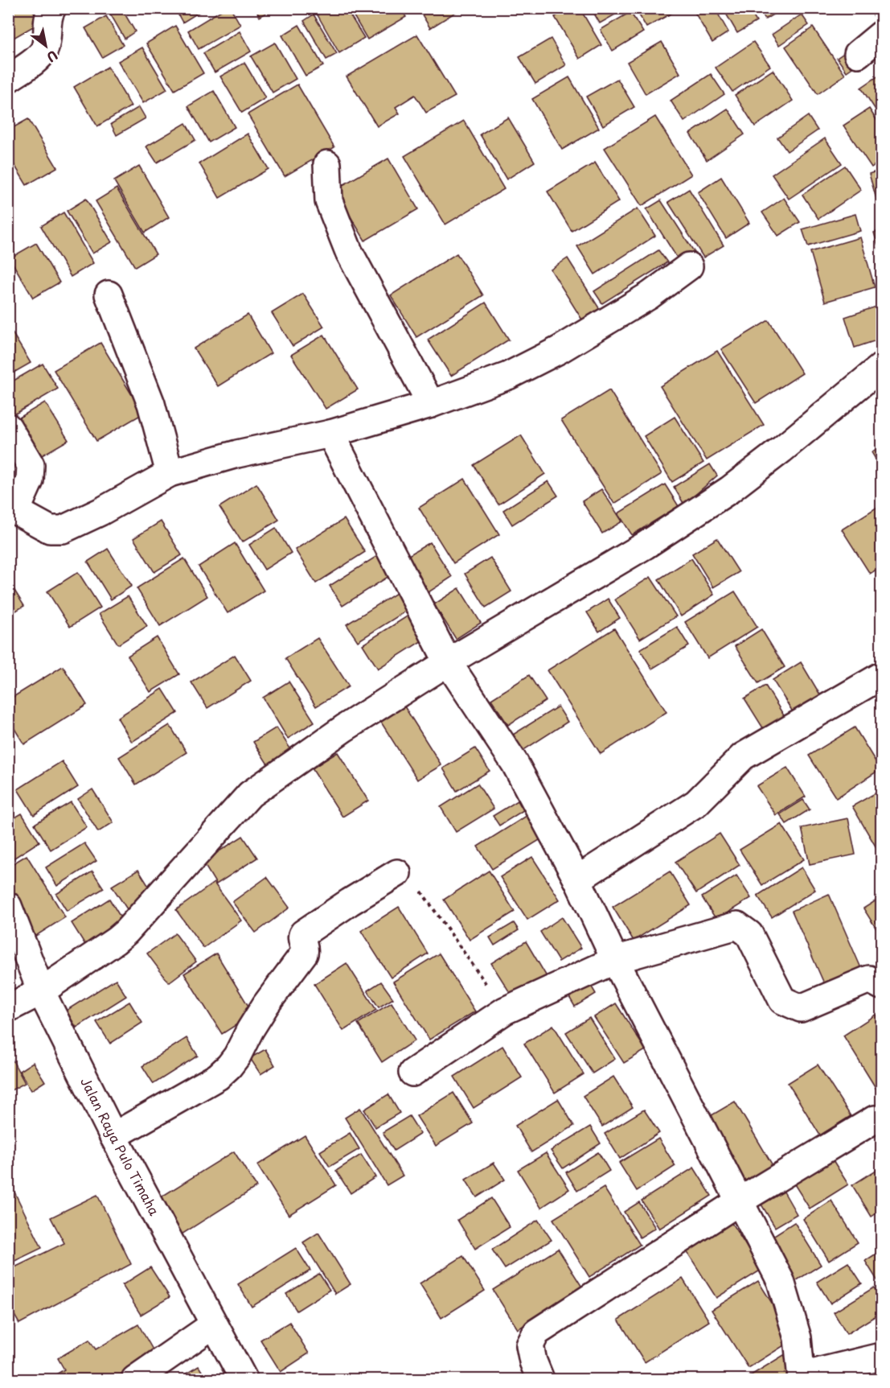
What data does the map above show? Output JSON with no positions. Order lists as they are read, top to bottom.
{
  "streets": {
    "street": ["Jalan Raya Pulo Timaha"]
  },
  "north": "bottom right"
}
